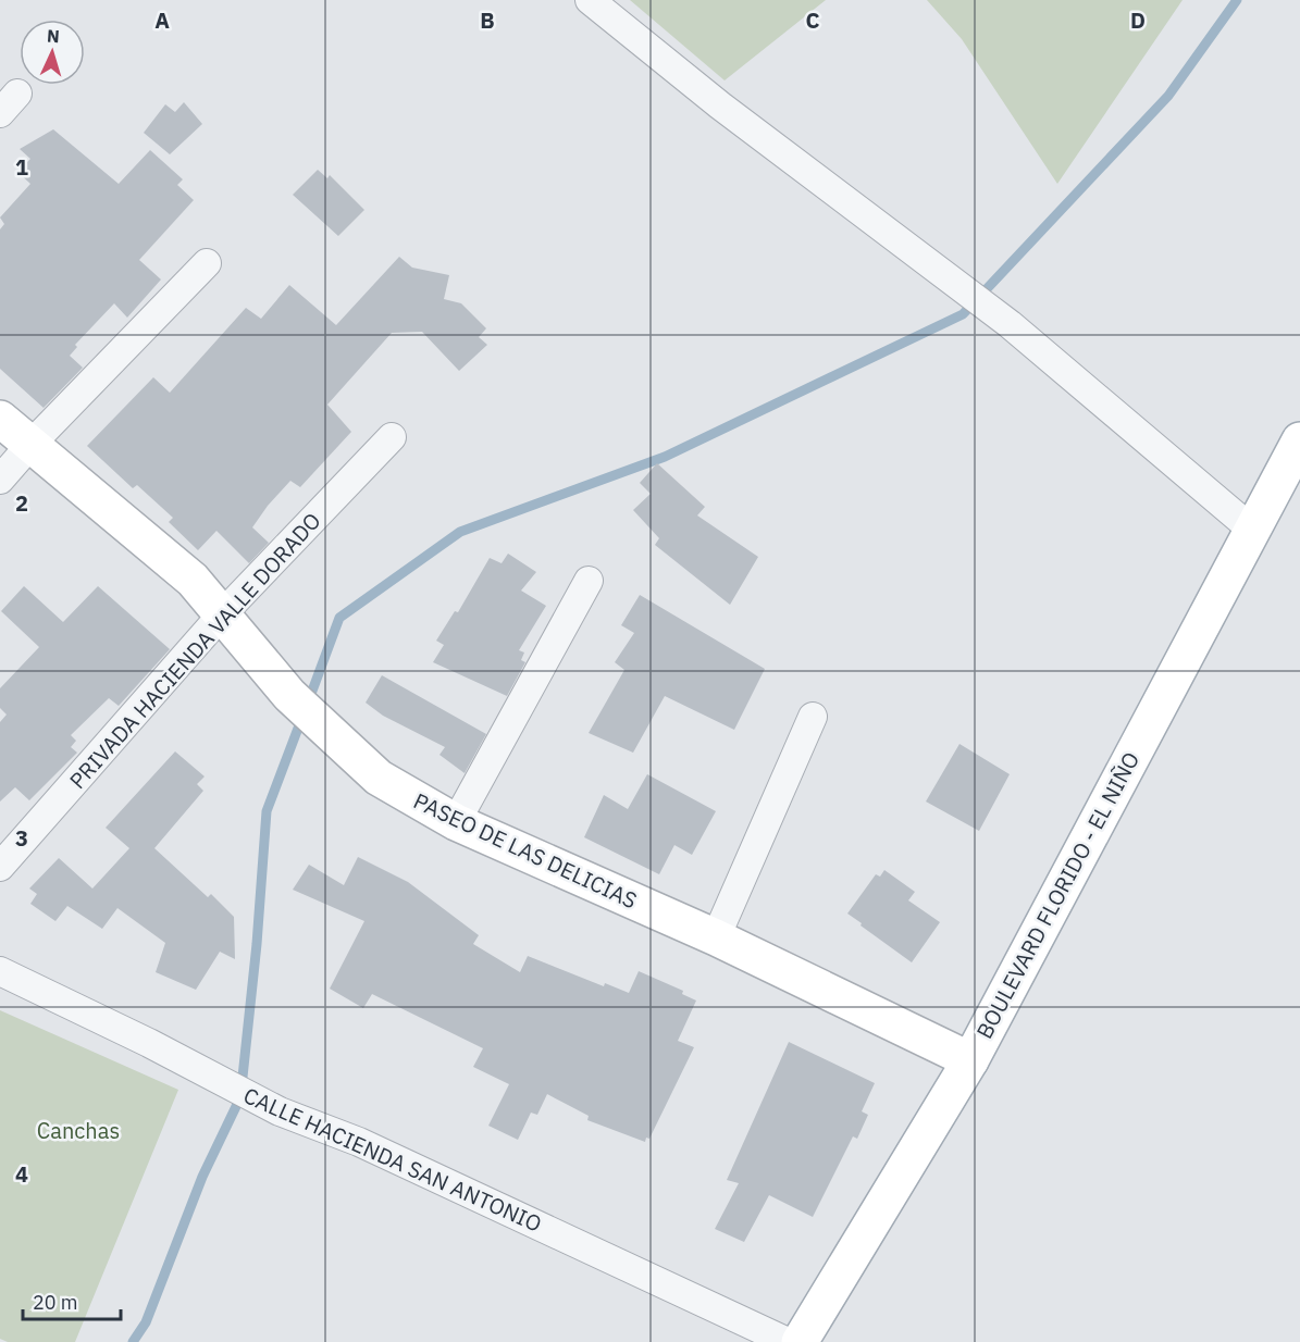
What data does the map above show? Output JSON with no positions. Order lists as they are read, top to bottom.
{
  "streets": {
    "street": [
      "PRIVADA HACIENDA VALLE DORADO",
      "PASEO DE LAS DELICIAS",
      "BOULEVARD FLORIDO - EL NIÑO",
      "CALLE HACIENDA SAN ANTONIO"
    ]
  },
  "crossings": [
    ["PRIVADA HACIENDA VALLE DORADO", "PASEO DE LAS DELICIAS"],
    ["PASEO DE LAS DELICIAS", "BOULEVARD FLORIDO - EL NIÑO"]
  ],
  "parks": ["Canchas"],
  "scale_bar": "20 m",
  "north": "top",
  "grid": {
    "columns": [
      "A",
      "B",
      "C",
      "D"
    ],
    "rows": [
      "1",
      "2",
      "3",
      "4"
    ]
  }
}
